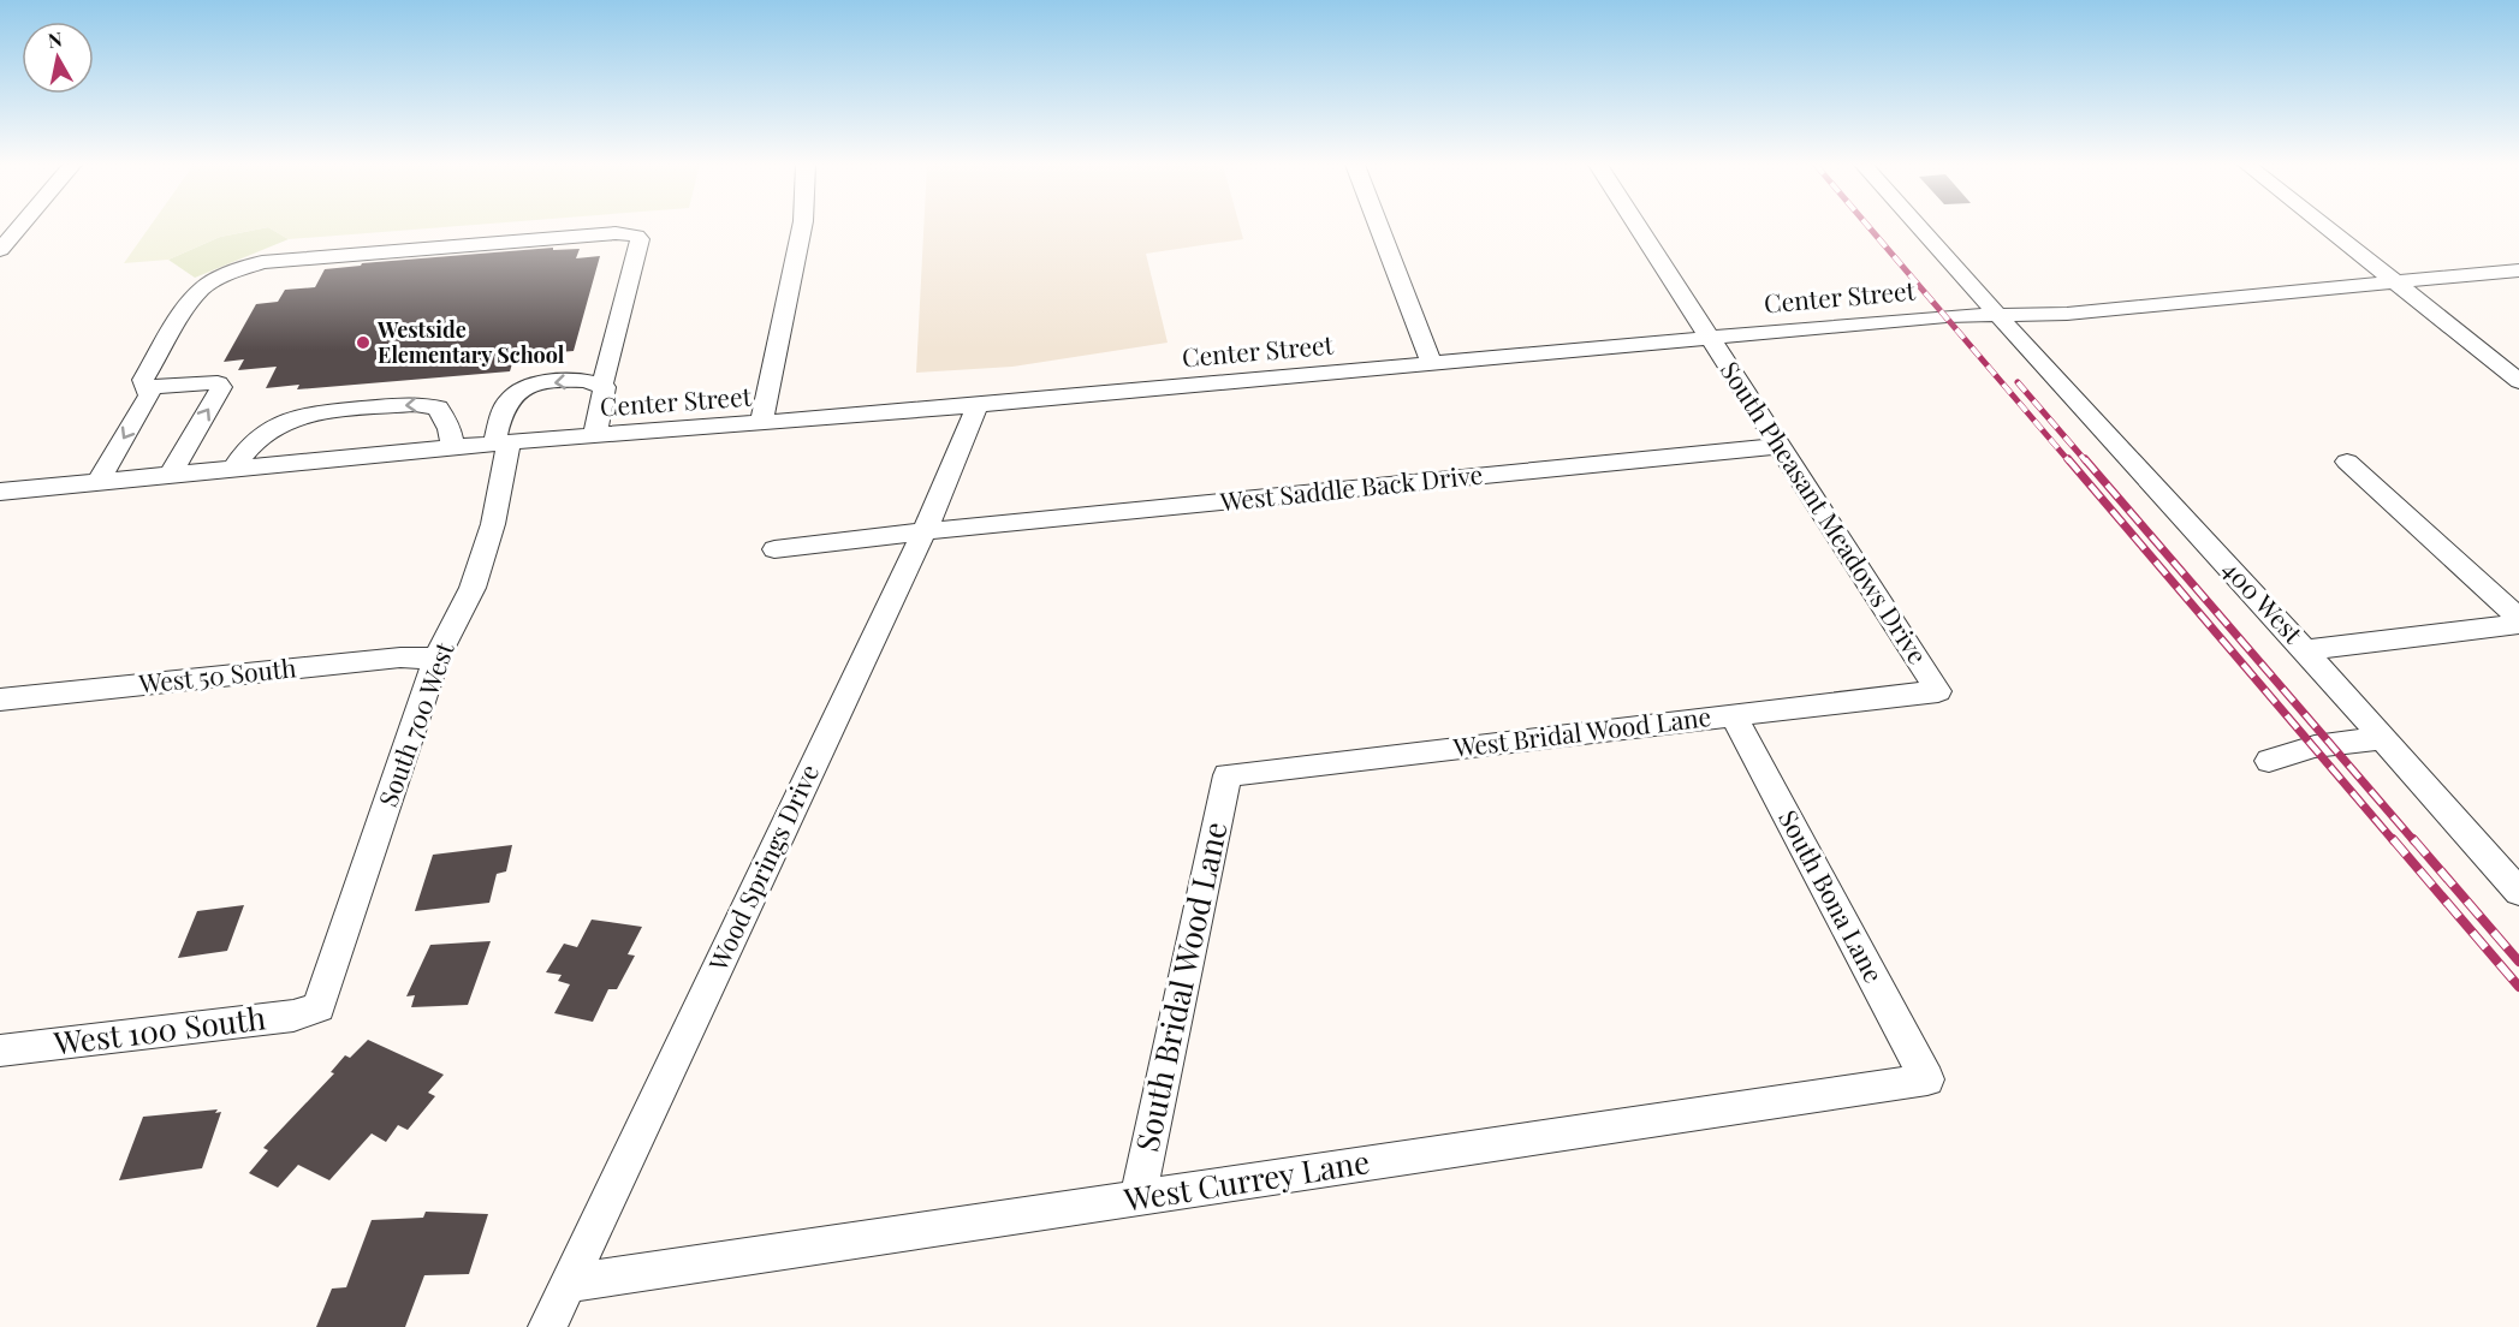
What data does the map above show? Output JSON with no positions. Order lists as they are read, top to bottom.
{
  "streets": {
    "street": [
      "Center Street",
      "West Saddle Back Drive",
      "South Pheasant Meadows Drive",
      "400 West",
      "West 50 South",
      "South 700 West",
      "West Bridal Wood Lane",
      "Wood Springs Drive",
      "South Bona Lane",
      "South Bridal Wood Lane",
      "West 100 South",
      "West Currey Lane"
    ]
  },
  "crossings": [
    ["Center Street", "South Pheasant Meadows Drive"],
    ["Center Street", "400 West"],
    ["Center Street", "South 700 West"],
    ["Center Street", "Wood Springs Drive"],
    ["West Saddle Back Drive", "South Pheasant Meadows Drive"],
    ["West Saddle Back Drive", "Wood Springs Drive"],
    ["South Pheasant Meadows Drive", "West Bridal Wood Lane"],
    ["West 50 South", "South 700 West"],
    ["South 700 West", "West 100 South"],
    ["West Bridal Wood Lane", "South Bona Lane"],
    ["West Bridal Wood Lane", "South Bridal Wood Lane"],
    ["Wood Springs Drive", "West Currey Lane"],
    ["South Bona Lane", "West Currey Lane"],
    ["South Bridal Wood Lane", "West Currey Lane"]
  ],
  "places": ["Westside Elementary School"],
  "north": "top"
}
